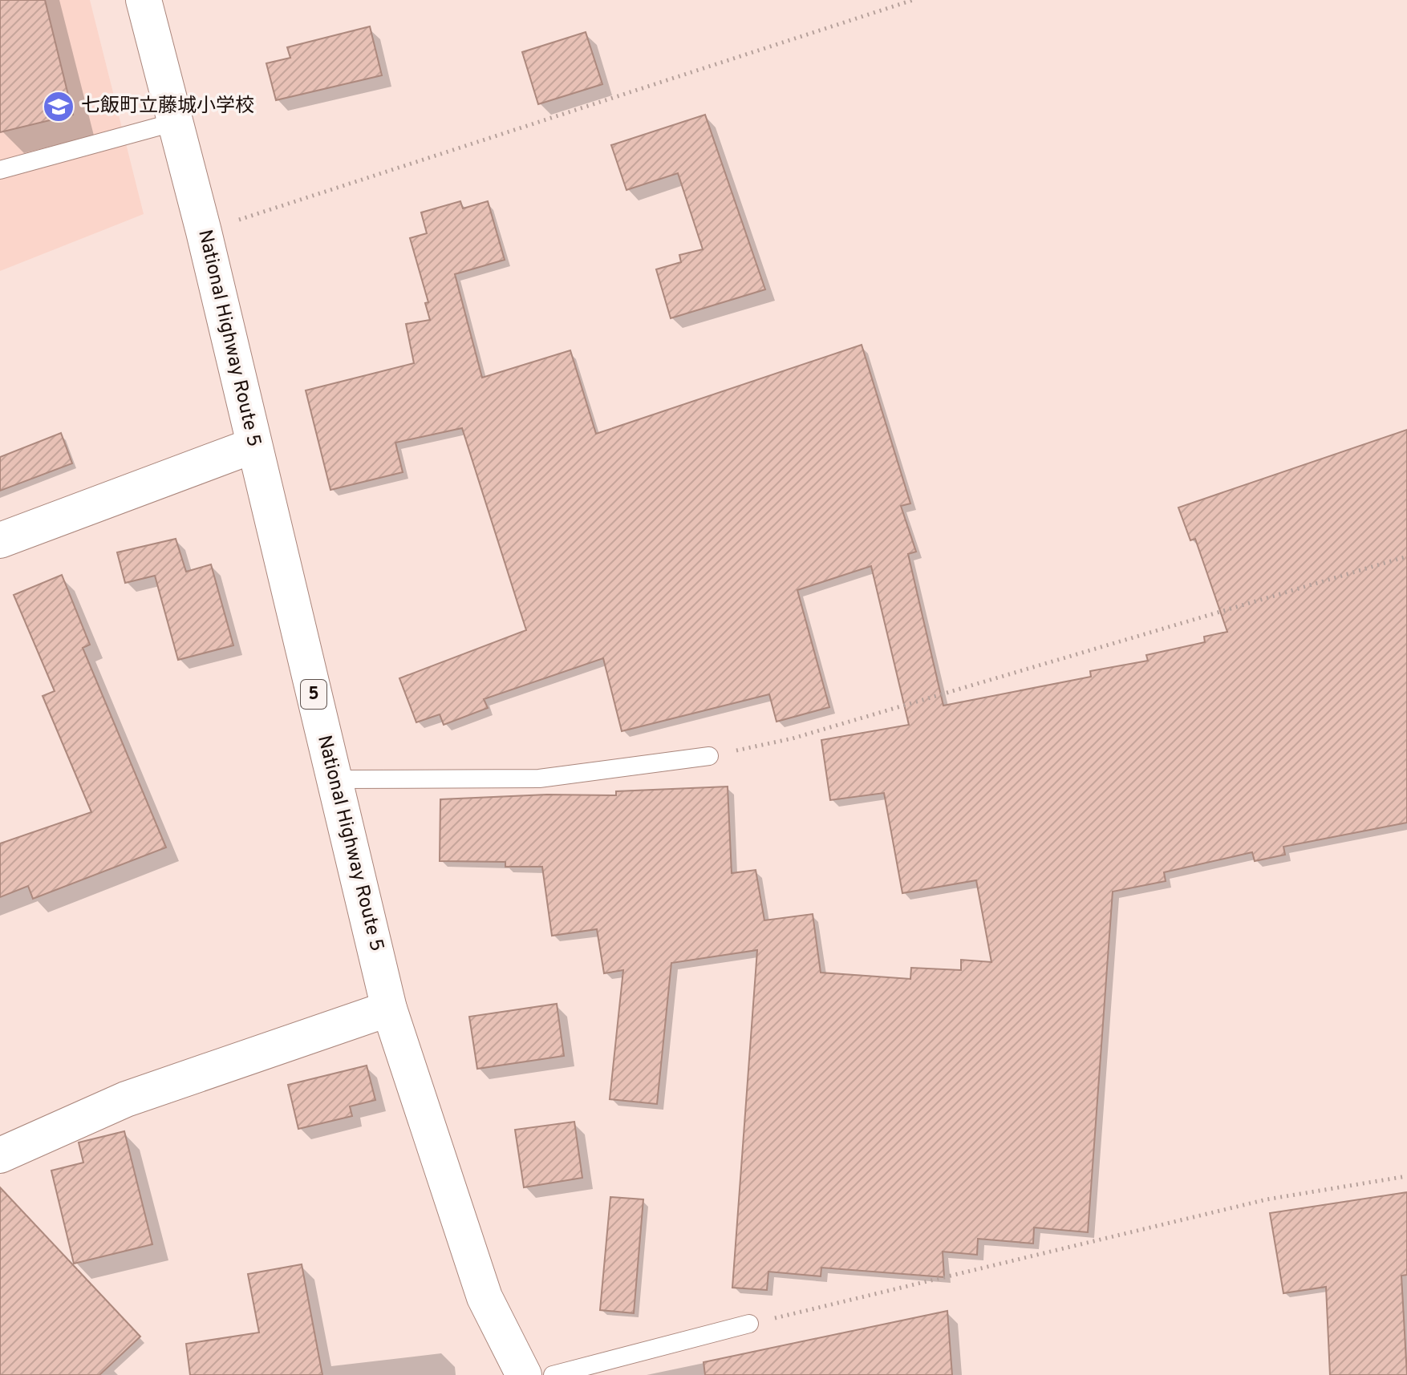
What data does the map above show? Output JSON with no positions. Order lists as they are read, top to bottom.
{
  "streets": {
    "main road": ["National Highway Route 5", "5"]
  },
  "places": {
    "school or university": ["七飯町立藤城小学校"]
  }
}
